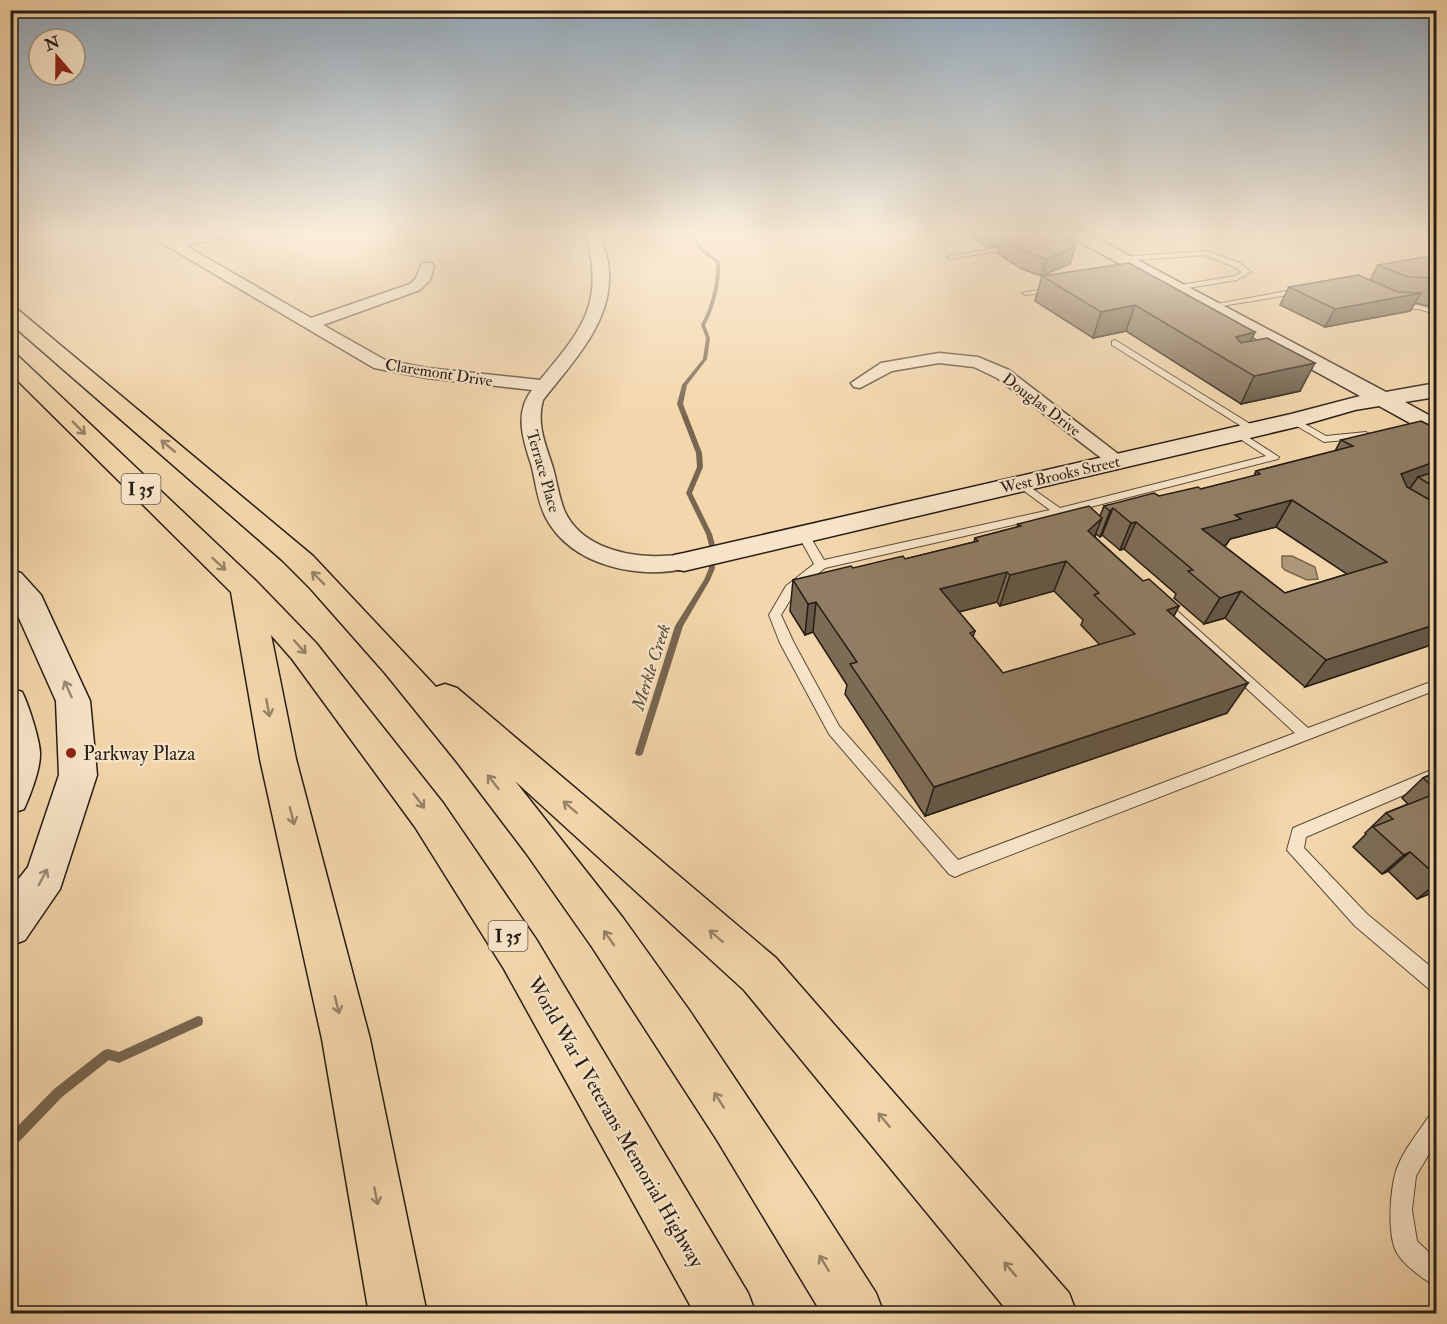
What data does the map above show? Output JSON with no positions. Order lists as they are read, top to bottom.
{
  "streets": {
    "highway": ["I 35", "World War I Veterans Memorial Highway"],
    "main road": ["West Brooks Street"],
    "street": ["Claremont Drive", "Douglas Drive", "Terrace Place"]
  },
  "crossings": [
    ["Claremont Drive", "Terrace Place"],
    ["Douglas Drive", "West Brooks Street"],
    ["Terrace Place", "West Brooks Street"]
  ],
  "water": ["Merkle Creek"],
  "places": ["Parkway Plaza"],
  "north": "top"
}
